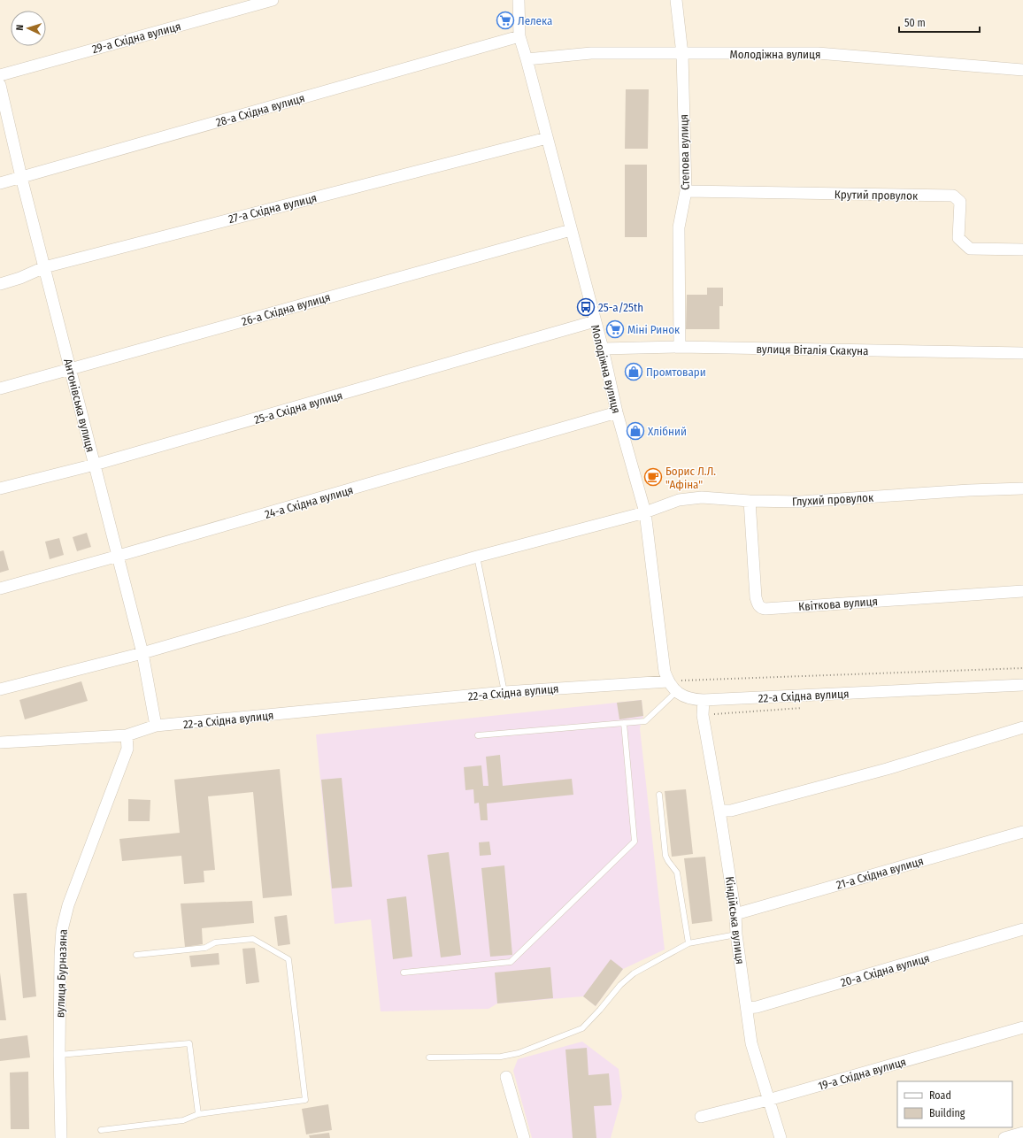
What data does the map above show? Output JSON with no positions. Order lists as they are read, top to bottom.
{
  "streets": {
    "street": [
      "29-а Східна вулиця",
      "Молодіжна вулиця",
      "28-а Східна вулиця",
      "Степова вулиця",
      "Крутий провулок",
      "27-а Східна вулиця",
      "26-а Східна вулиця",
      "вулиця Віталія Скакуна",
      "Антонівська вулиця",
      "25-а Східна вулиця",
      "Глухий провулок",
      "24-а Східна вулиця",
      "Квіткова вулиця",
      "22-а Східна вулиця",
      "21-а Східна вулиця",
      "Кіндійська вулиця",
      "20-а Східна вулиця",
      "вулиця Бурназяна",
      "19-а Східна вулиця"
    ]
  },
  "crossings": [
    ["Молодіжна вулиця", "28-а Східна вулиця"],
    ["Молодіжна вулиця", "Степова вулиця"],
    ["Молодіжна вулиця", "27-а Східна вулиця"],
    ["Молодіжна вулиця", "26-а Східна вулиця"],
    ["Молодіжна вулиця", "вулиця Віталія Скакуна"],
    ["Молодіжна вулиця", "25-а Східна вулиця"],
    ["Молодіжна вулиця", "Глухий провулок"],
    ["Молодіжна вулиця", "24-а Східна вулиця"],
    ["Молодіжна вулиця", "22-а Східна вулиця"],
    ["28-а Східна вулиця", "Антонівська вулиця"],
    ["Степова вулиця", "Крутий провулок"],
    ["Степова вулиця", "вулиця Віталія Скакуна"],
    ["27-а Східна вулиця", "Антонівська вулиця"],
    ["26-а Східна вулиця", "Антонівська вулиця"],
    ["Антонівська вулиця", "25-а Східна вулиця"],
    ["Антонівська вулиця", "Глухий провулок"],
    ["Антонівська вулиця", "24-а Східна вулиця"],
    ["Антонівська вулиця", "22-а Східна вулиця"],
    ["Глухий провулок", "Квіткова вулиця"],
    ["22-а Східна вулиця", "Кіндійська вулиця"],
    ["22-а Східна вулиця", "вулиця Бурназяна"],
    ["21-а Східна вулиця", "Кіндійська вулиця"],
    ["Кіндійська вулиця", "20-а Східна вулиця"],
    ["Кіндійська вулиця", "19-а Східна вулиця"]
  ],
  "places": {
    "supermarket": ["Лелека", "Міні Ринок"],
    "bus stop": ["25-а/25th"],
    "shop": ["Промтовари", "Хлібний"],
    "cafe": ["Борис Л.Л. \"Афіна\""]
  },
  "legend": ["Road", "Building"],
  "scale_bar": "50 m",
  "north": "left"
}
